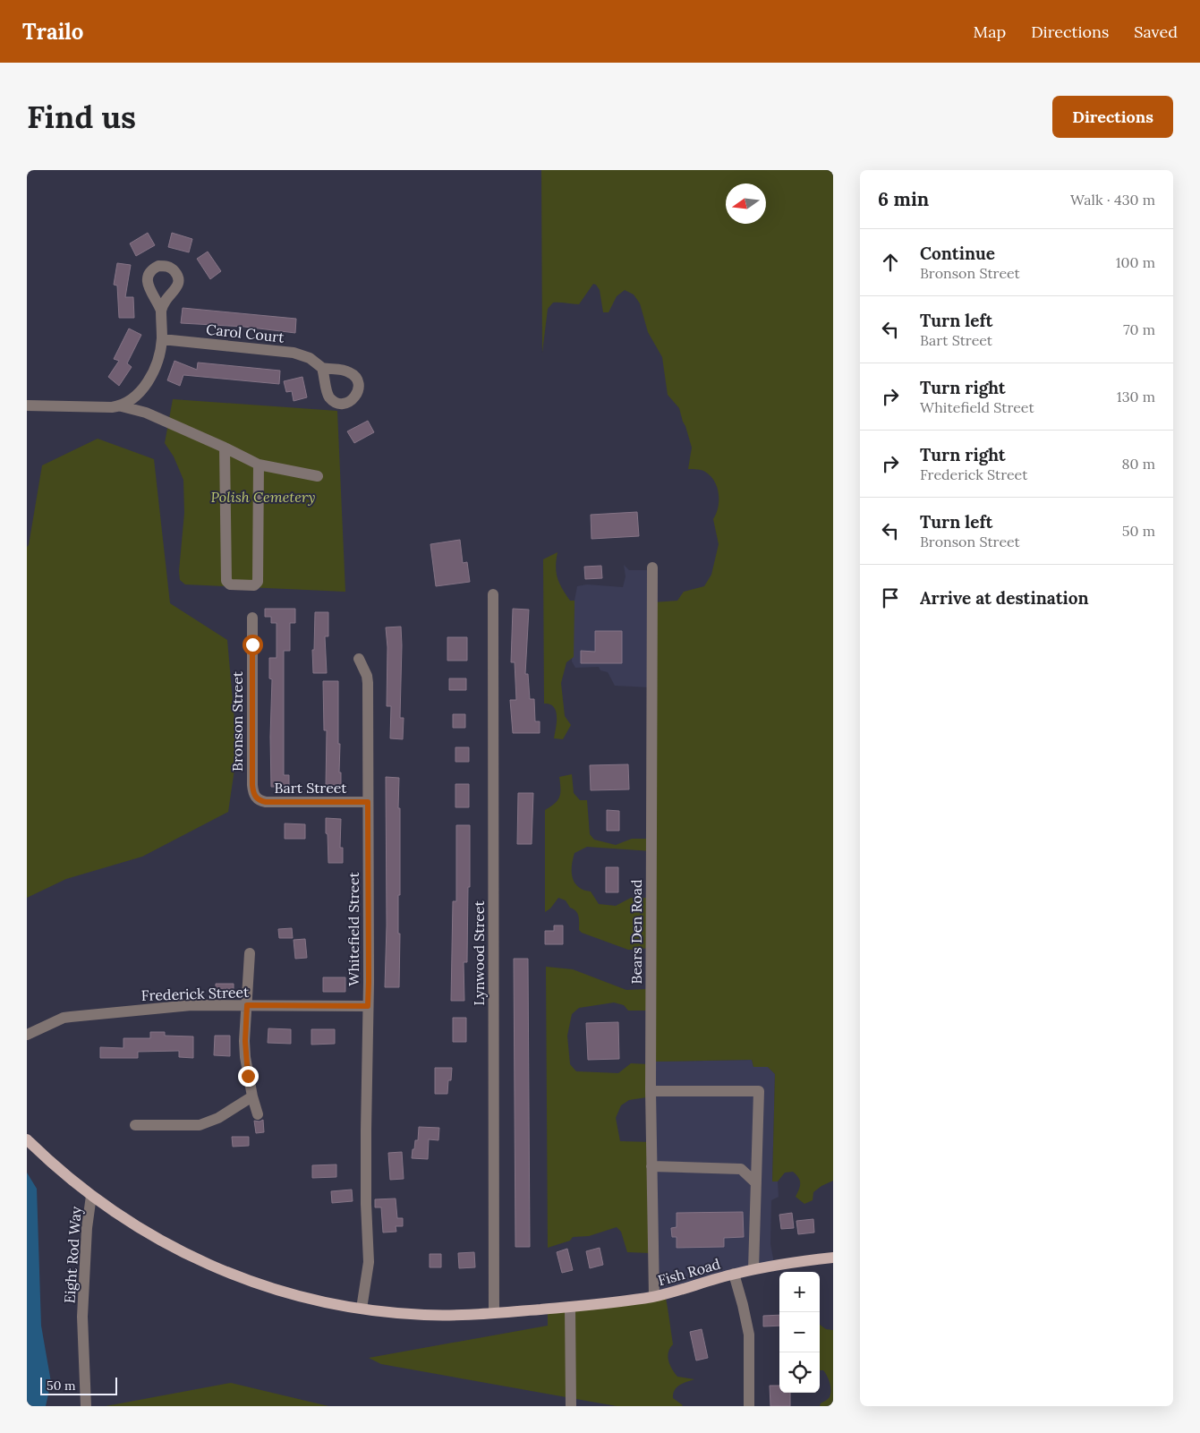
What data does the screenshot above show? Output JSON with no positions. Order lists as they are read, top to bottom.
{
  "streets": {
    "main road": ["Fish Road"],
    "street": [
      "Carol Court",
      "Bronson Street",
      "Bart Street",
      "Whitefield Street",
      "Bears Den Road",
      "Lynwood Street",
      "Frederick Street",
      "Eight Rod Way"
    ]
  },
  "crossings": [
    ["Bronson Street", "Bart Street"],
    ["Bart Street", "Whitefield Street"],
    ["Whitefield Street", "Frederick Street"],
    ["Whitefield Street", "Fish Road"],
    ["Bears Den Road", "Fish Road"],
    ["Lynwood Street", "Fish Road"],
    ["Eight Rod Way", "Fish Road"]
  ],
  "parks": ["Polish Cemetery"],
  "scale_bar": "50 m",
  "north": "left",
  "page": {
    "header": "Trailo",
    "nav": ["Map", "Directions", "Saved"],
    "buttons": "Directions",
    "title": "Find us",
    "heading": ["6 min", "Walk · 430 m"],
    "list": [
      ["Continue", "Bronson Street", "100 m"],
      ["Turn left", "Bart Street", "70 m"],
      ["Turn right", "Whitefield Street", "130 m"],
      ["Turn right", "Frederick Street", "80 m"],
      ["Turn left", "Bronson Street", "50 m"],
      "Arrive at destination"
    ],
    "map_buttons": ["+", "−"],
    "scale": "50 m"
  }
}
